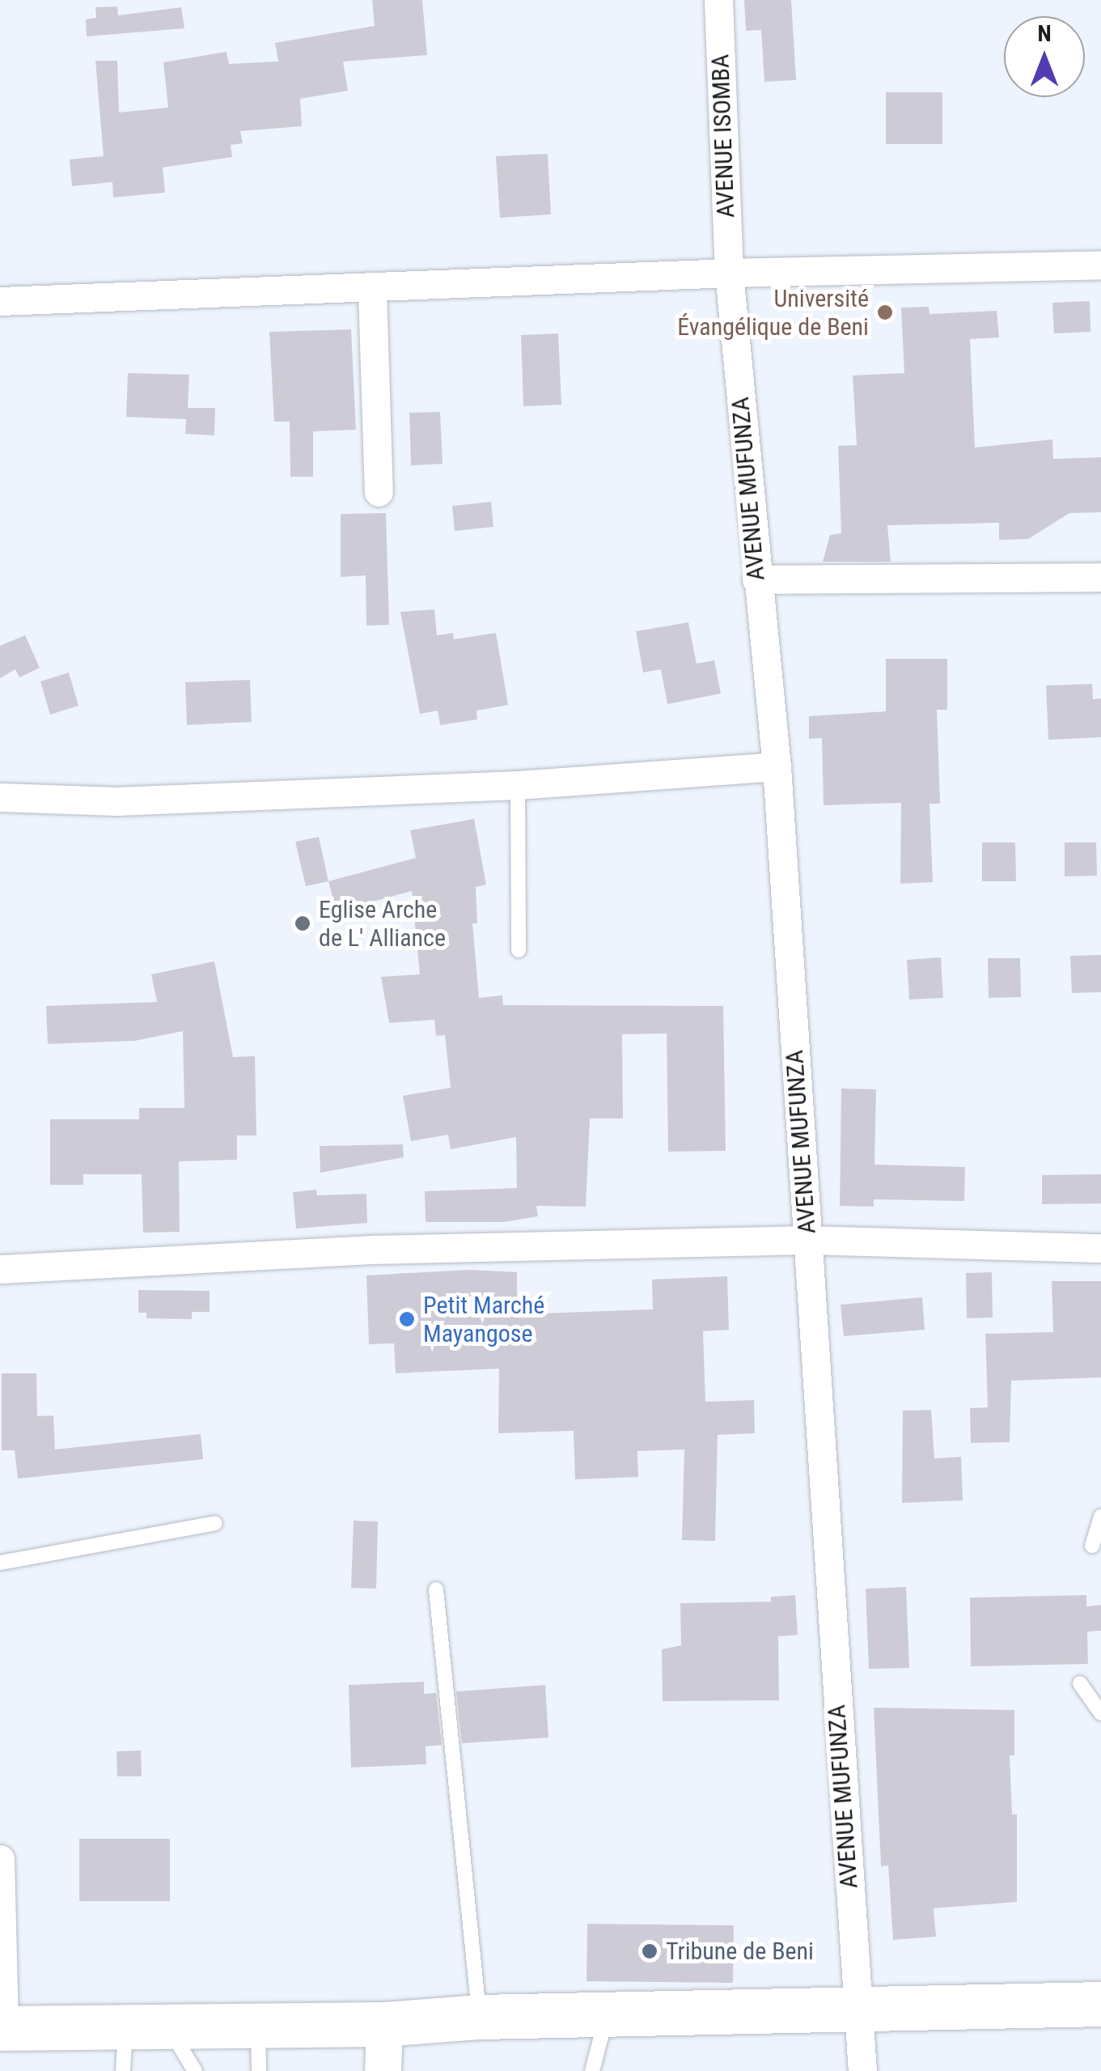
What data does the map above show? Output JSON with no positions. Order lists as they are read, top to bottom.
{
  "streets": {
    "street": ["AVENUE ISOMBA", "AVENUE MUFUNZA"]
  },
  "crossings": [
    ["AVENUE ISOMBA", "AVENUE MUFUNZA"]
  ],
  "places": [
    "Université Évangélique de Beni",
    "Eglise Arche de L' Alliance",
    "Petit Marché Mayangose",
    "Tribune de Beni"
  ],
  "north": "top"
}
